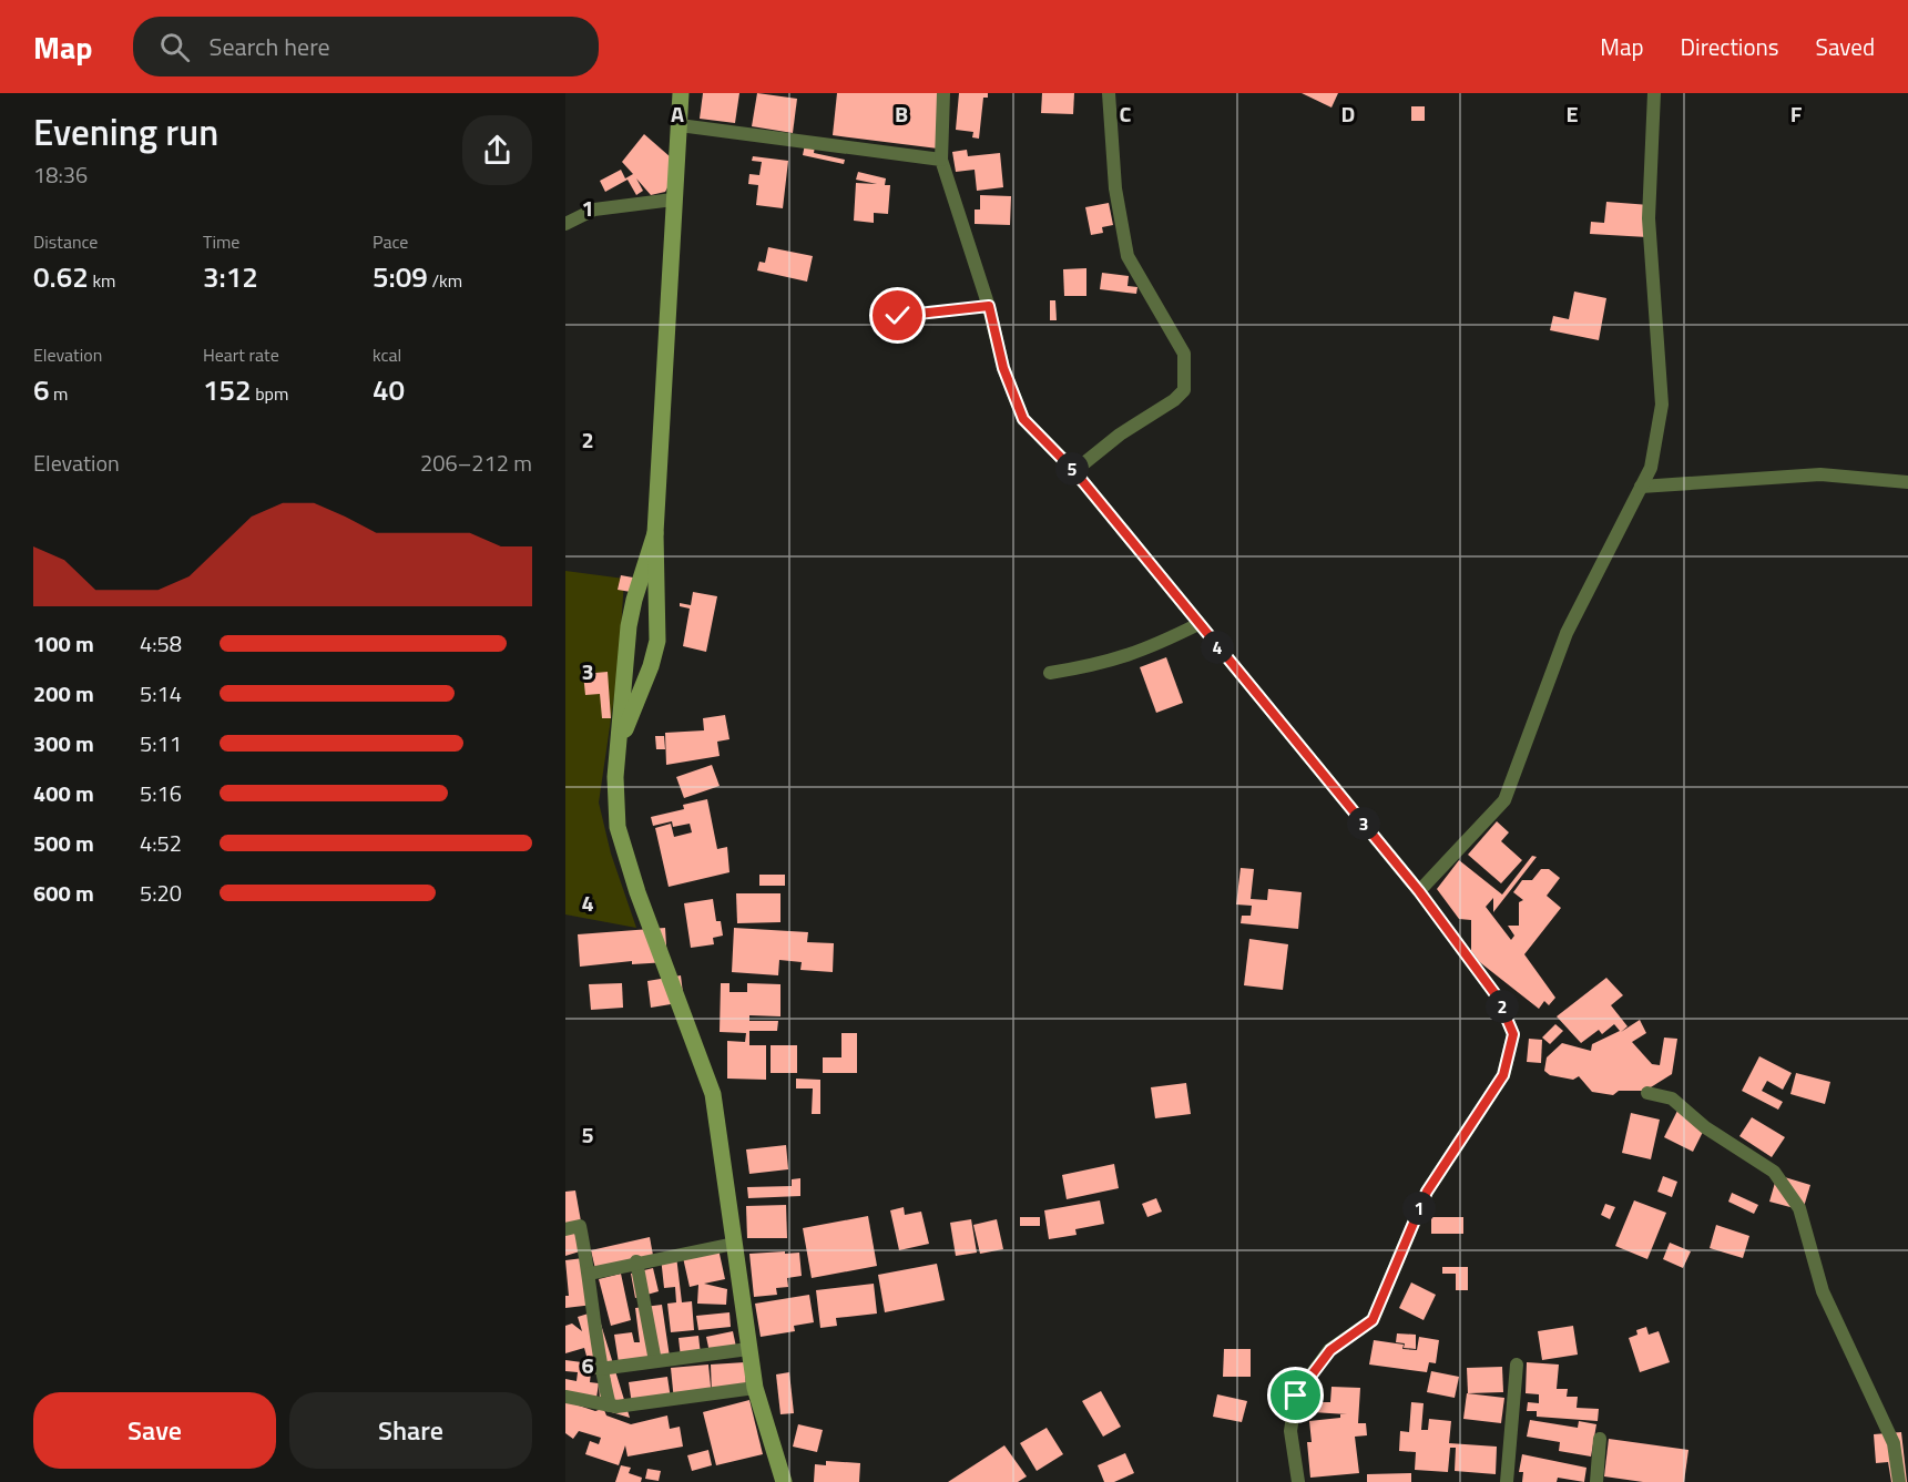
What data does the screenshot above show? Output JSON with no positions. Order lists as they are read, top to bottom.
{
  "page": {
    "header": "Map",
    "search": "Search here",
    "nav": ["Map", "Directions", "Saved"],
    "heading": ["Evening run", "18:36"],
    "stats": [
      ["Distance", "0.62 km"],
      ["Time", "3:12"],
      ["Pace", "5:09 /km"],
      ["Elevation", "6 m"],
      ["Heart rate", "152 bpm"],
      ["kcal", "40"]
    ],
    "chart": ["Elevation", "206–212 m"],
    "pins": [
      "5",
      "4",
      "3",
      "2",
      "1"
    ],
    "list": [
      {
        "name": "100 m",
        "note": "4:58"
      },
      {
        "name": "200 m",
        "note": "5:14"
      },
      {
        "name": "300 m",
        "note": "5:11"
      },
      {
        "name": "400 m",
        "note": "5:16"
      },
      {
        "name": "500 m",
        "note": "4:52"
      },
      {
        "name": "600 m",
        "note": "5:20"
      }
    ],
    "buttons": ["Save", "Share"]
  },
  "grid": {
    "columns": [
      "A",
      "B",
      "C",
      "D",
      "E",
      "F"
    ],
    "rows": [
      "1",
      "2",
      "3",
      "4",
      "5",
      "6"
    ]
  }
}
